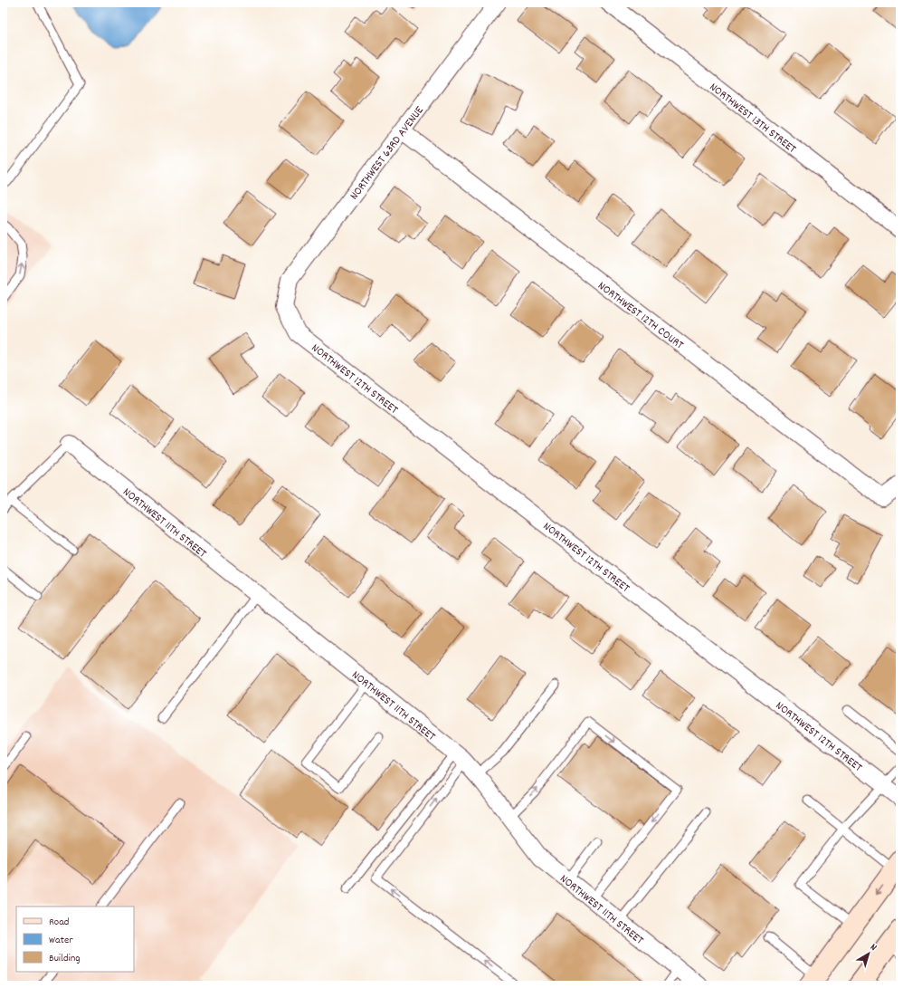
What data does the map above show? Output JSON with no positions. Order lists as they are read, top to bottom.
{
  "streets": {
    "street": [
      "NORTHWEST 13TH STREET",
      "NORTHWEST 63RD AVENUE",
      "NORTHWEST 12TH COURT",
      "NORTHWEST 12TH STREET",
      "NORTHWEST 11TH STREET"
    ]
  },
  "crossings": [
    ["NORTHWEST 63RD AVENUE", "NORTHWEST 12TH COURT"],
    ["NORTHWEST 63RD AVENUE", "NORTHWEST 12TH STREET"]
  ],
  "legend": ["Road", "Water", "Building"],
  "north": "top right"
}
